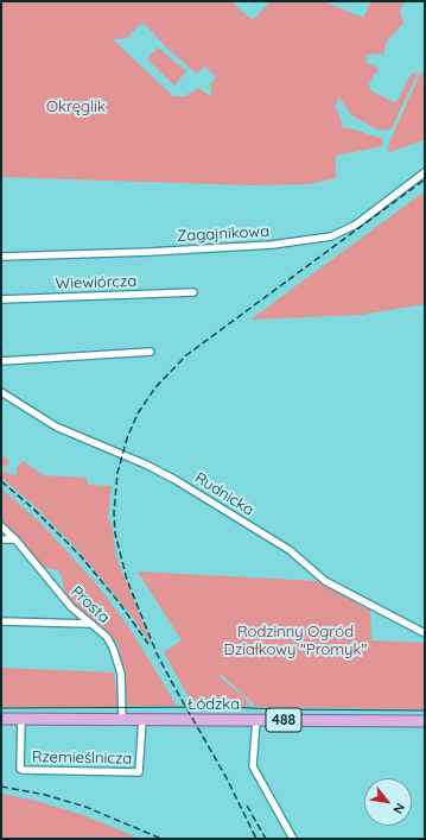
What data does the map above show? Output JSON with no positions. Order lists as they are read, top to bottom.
{
  "streets": {
    "main road": ["Łódzka", "488"],
    "street": [
      "Zagajnikowa",
      "Wiewiórcza",
      "Rudnicka",
      "Prosta",
      "Rzemieślnicza"
    ]
  },
  "crossings": [
    ["Prosta", "Łódzka"],
    ["Łódzka", "Rzemieślnicza"]
  ],
  "parks": ["Okręglik", "Rodzinny Ogród Działkowy \"Promyk\""],
  "north": "bottom right"
}
